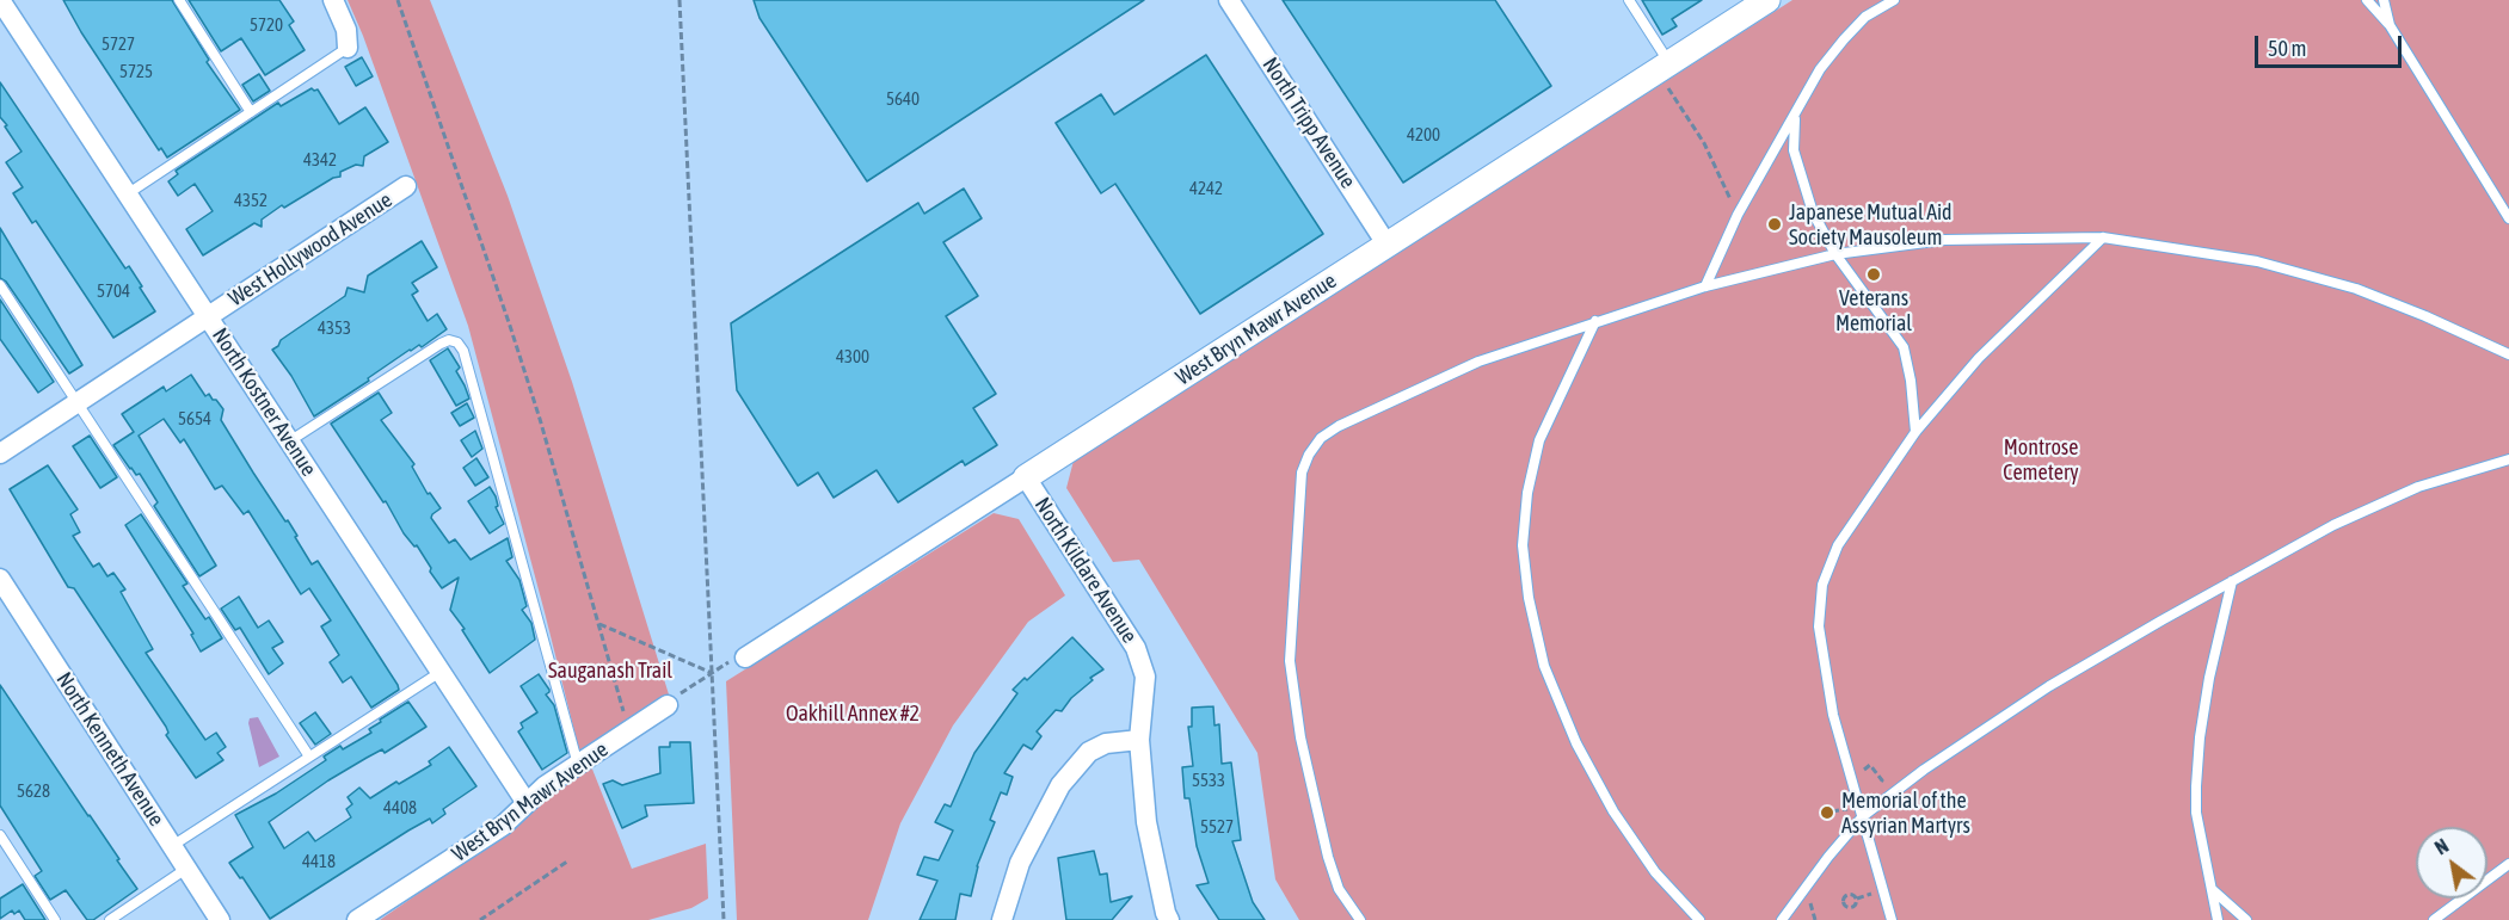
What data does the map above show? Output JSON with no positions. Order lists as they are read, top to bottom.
{
  "streets": {
    "street": [
      "North Tripp Avenue",
      "West Hollywood Avenue",
      "West Bryn Mawr Avenue",
      "North Kostner Avenue",
      "North Kildare Avenue",
      "North Kenneth Avenue"
    ]
  },
  "crossings": [
    ["North Tripp Avenue", "West Bryn Mawr Avenue"],
    ["West Hollywood Avenue", "North Kostner Avenue"],
    ["West Bryn Mawr Avenue", "North Kostner Avenue"],
    ["West Bryn Mawr Avenue", "North Kildare Avenue"]
  ],
  "parks": ["Montrose Cemetery", "Sauganash Trail", "Oakhill Annex #2"],
  "places": ["Japanese Mutual Aid Society Mausoleum", "Veterans Memorial", "Memorial of the Assyrian Martyrs"],
  "house_numbers": [
    "5720",
    "5727",
    "5725",
    "5640",
    "4200",
    "4342",
    "4242",
    "4352",
    "5704",
    "4353",
    "4300",
    "5654",
    "5533",
    "5628",
    "4408",
    "5527",
    "4418"
  ],
  "scale_bar": "50 m",
  "north": "top left"
}
